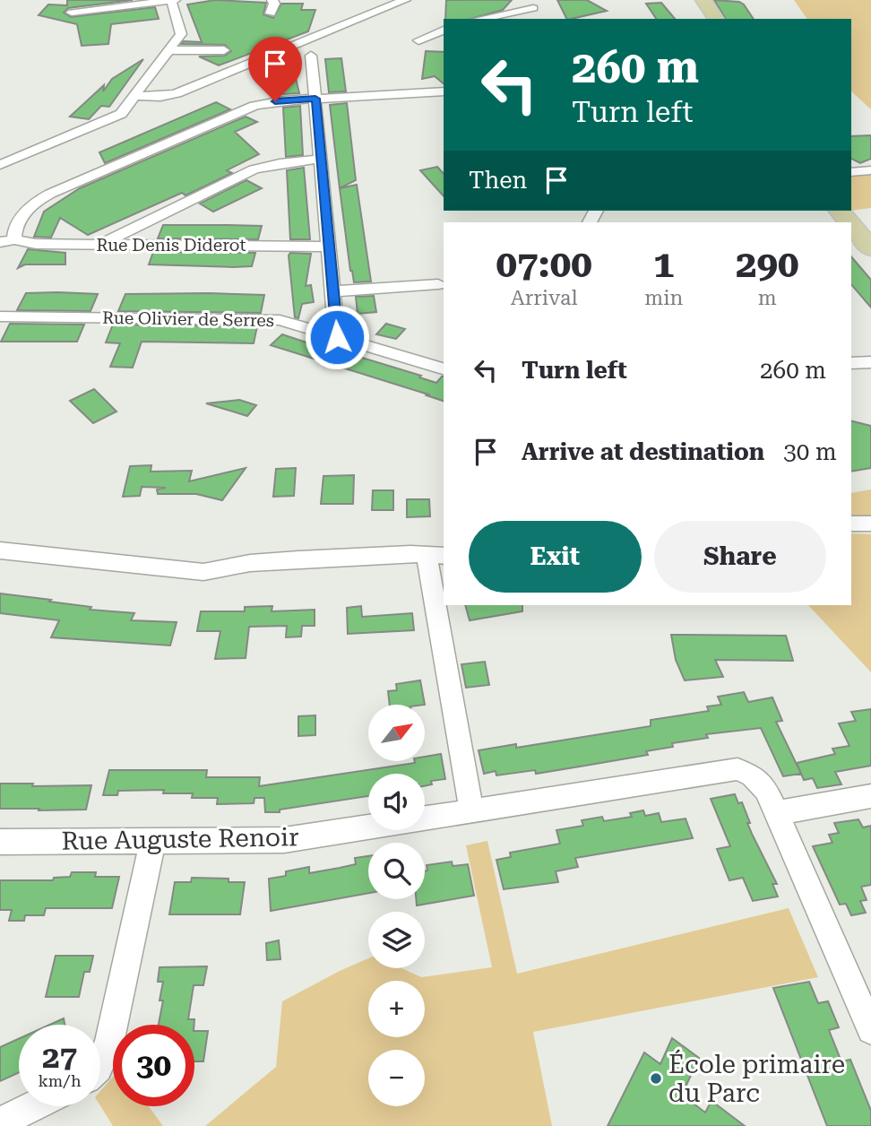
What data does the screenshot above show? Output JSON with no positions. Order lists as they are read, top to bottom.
{
  "streets": {
    "street": ["Rue Denis Diderot", "Rue Olivier de Serres", "Rue Auguste Renoir"]
  },
  "places": ["École primaire du Parc"],
  "north": "top right",
  "page": {
    "turn": ["260 m", "Turn left"],
    "then": "Then",
    "eta": [
      "07:00",
      "Arrival",
      "1",
      "min",
      "290",
      "m"
    ],
    "list": [
      {
        "name": "Turn left",
        "value": "260 m"
      },
      {
        "name": "Arrive at destination",
        "value": "30 m"
      }
    ],
    "buttons": ["Exit", "Share"],
    "map_buttons": ["+", "−"],
    "speed": "27 km/h",
    "limit": "30"
  }
}
